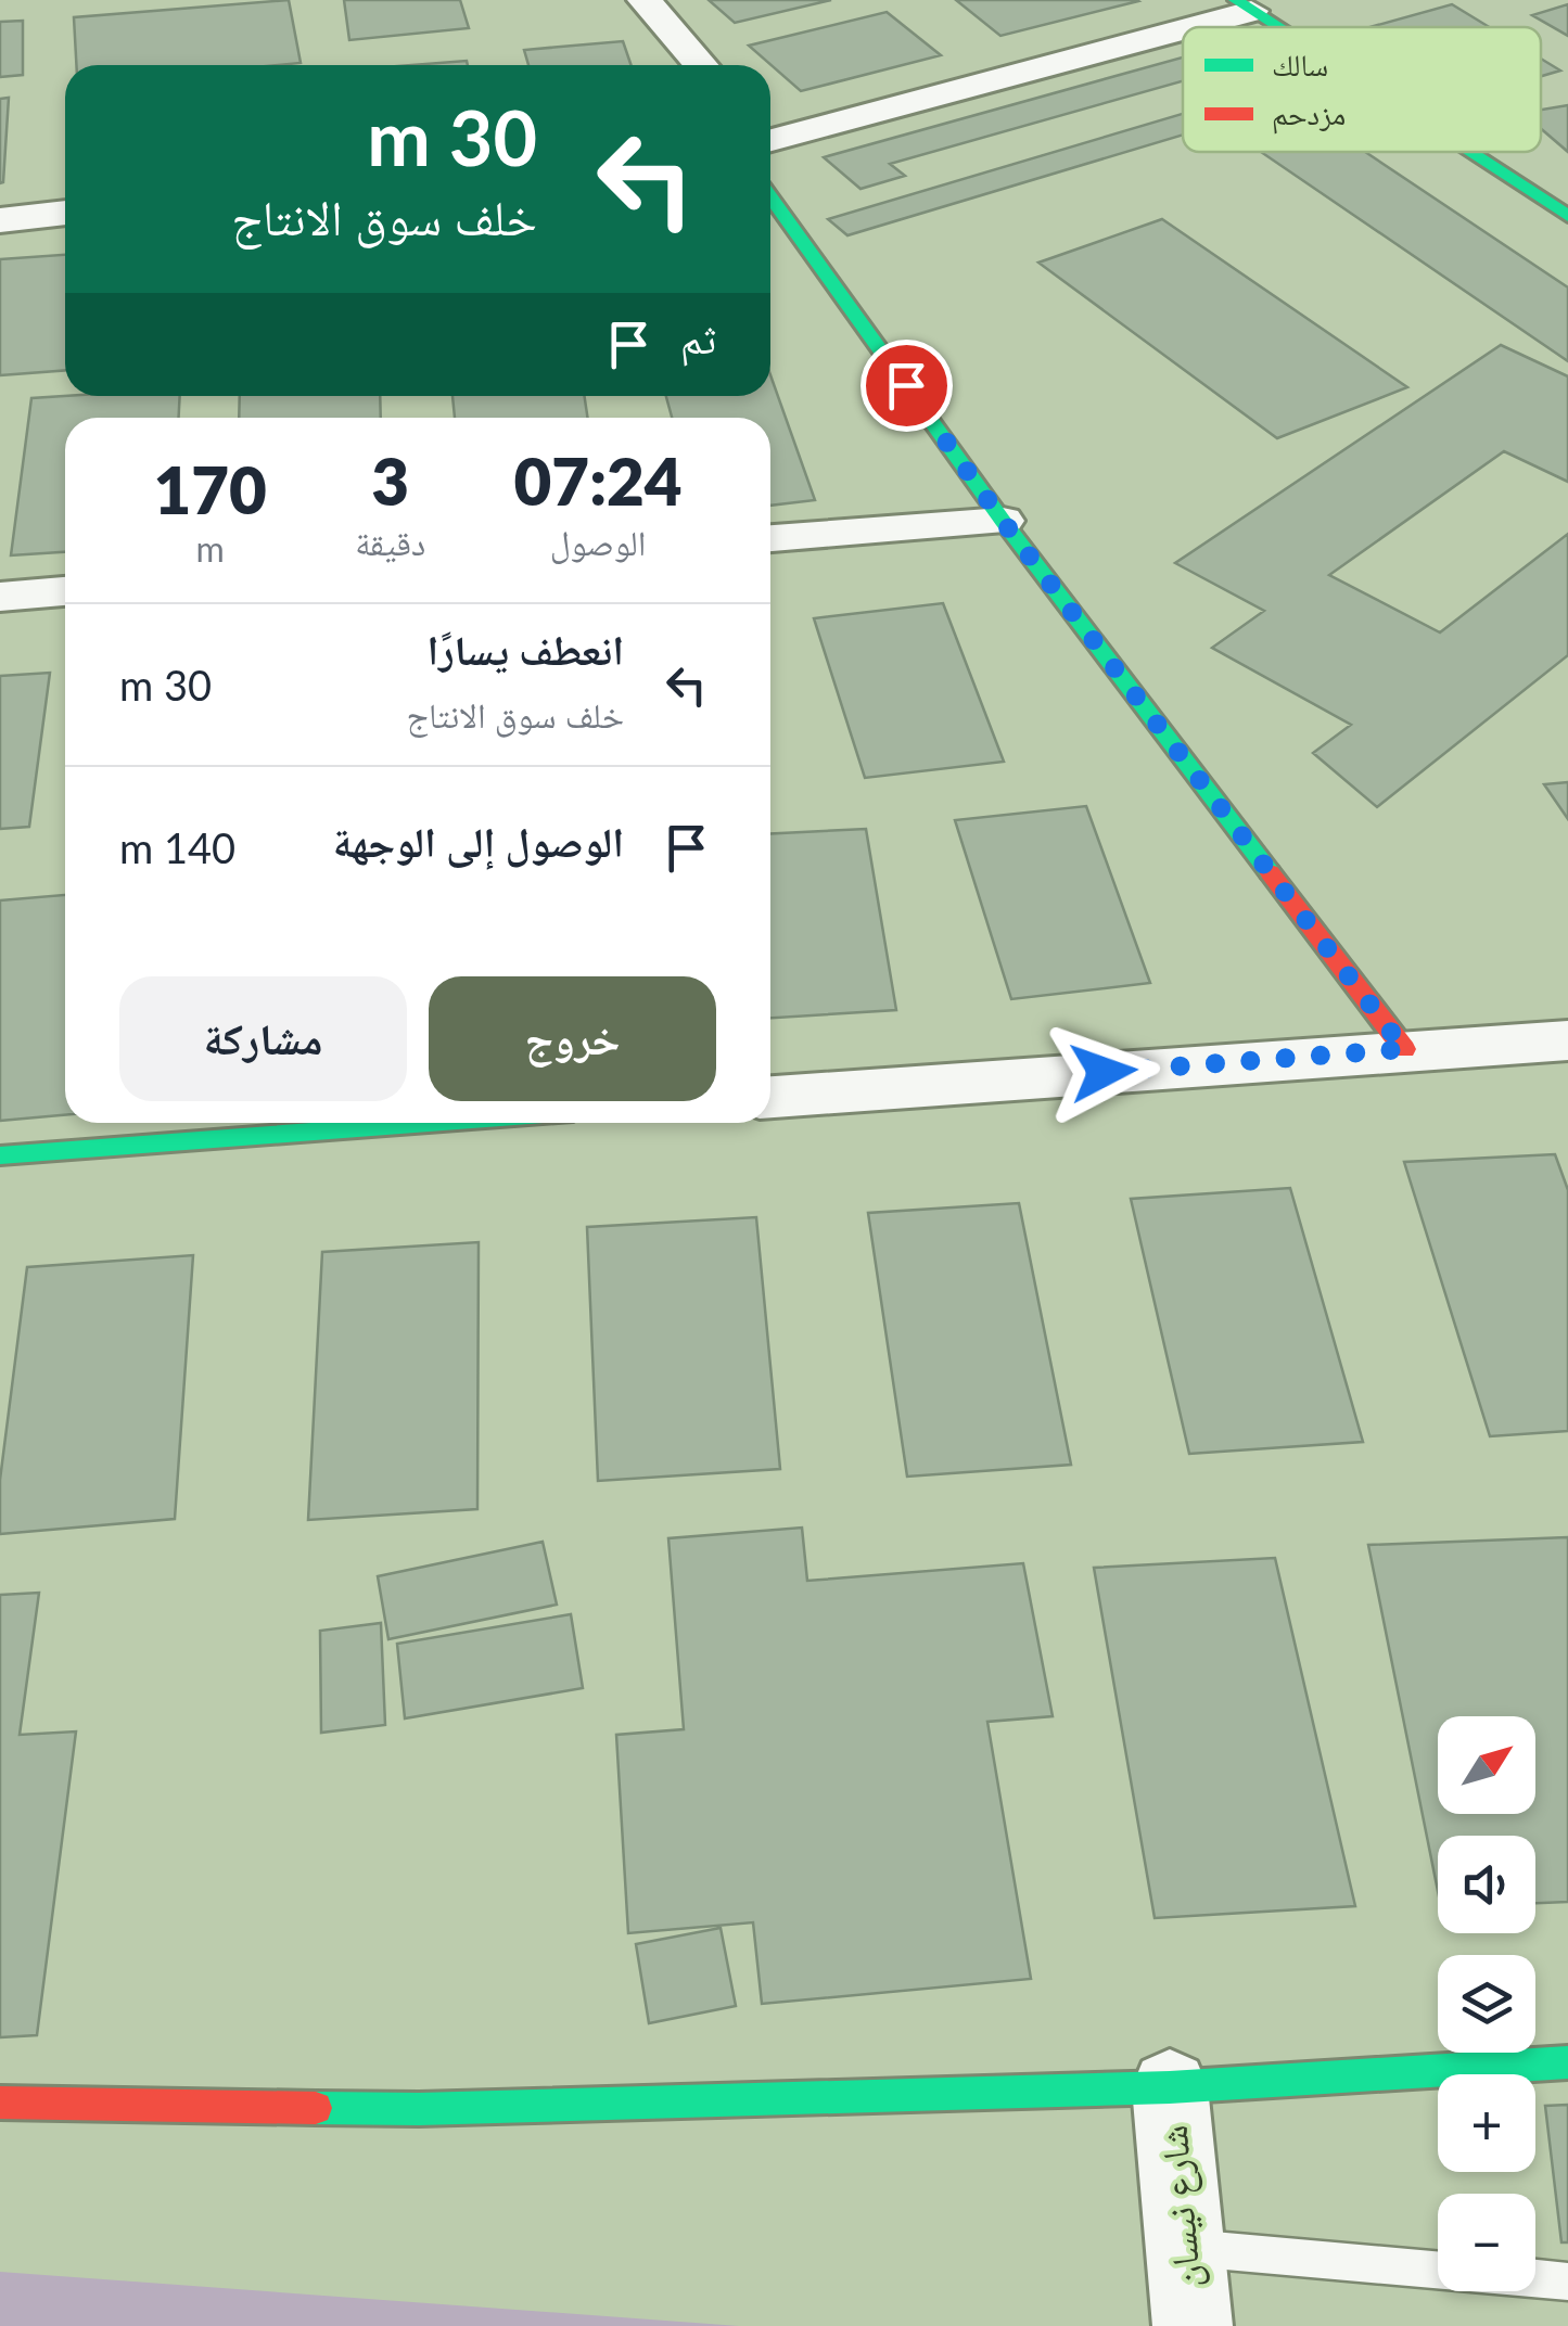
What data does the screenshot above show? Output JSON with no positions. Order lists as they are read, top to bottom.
{
  "streets": {
    "street": ["شارع نيسان"]
  },
  "legend": ["سالك", "مزدحم"],
  "north": "top right",
  "page": {
    "turn": ["30 m", "خلف سوق الانتاج"],
    "then": "ثم",
    "eta": [
      "07:24",
      "الوصول",
      "3",
      "دقيقة",
      "170",
      "m"
    ],
    "list": [
      {
        "name": "انعطف يسارًا",
        "note": "خلف سوق الانتاج",
        "value": "30 m"
      },
      {
        "name": "الوصول إلى الوجهة",
        "value": "140 m"
      }
    ],
    "buttons": ["خروج", "مشاركة"],
    "map_buttons": ["+", "−"]
  }
}
